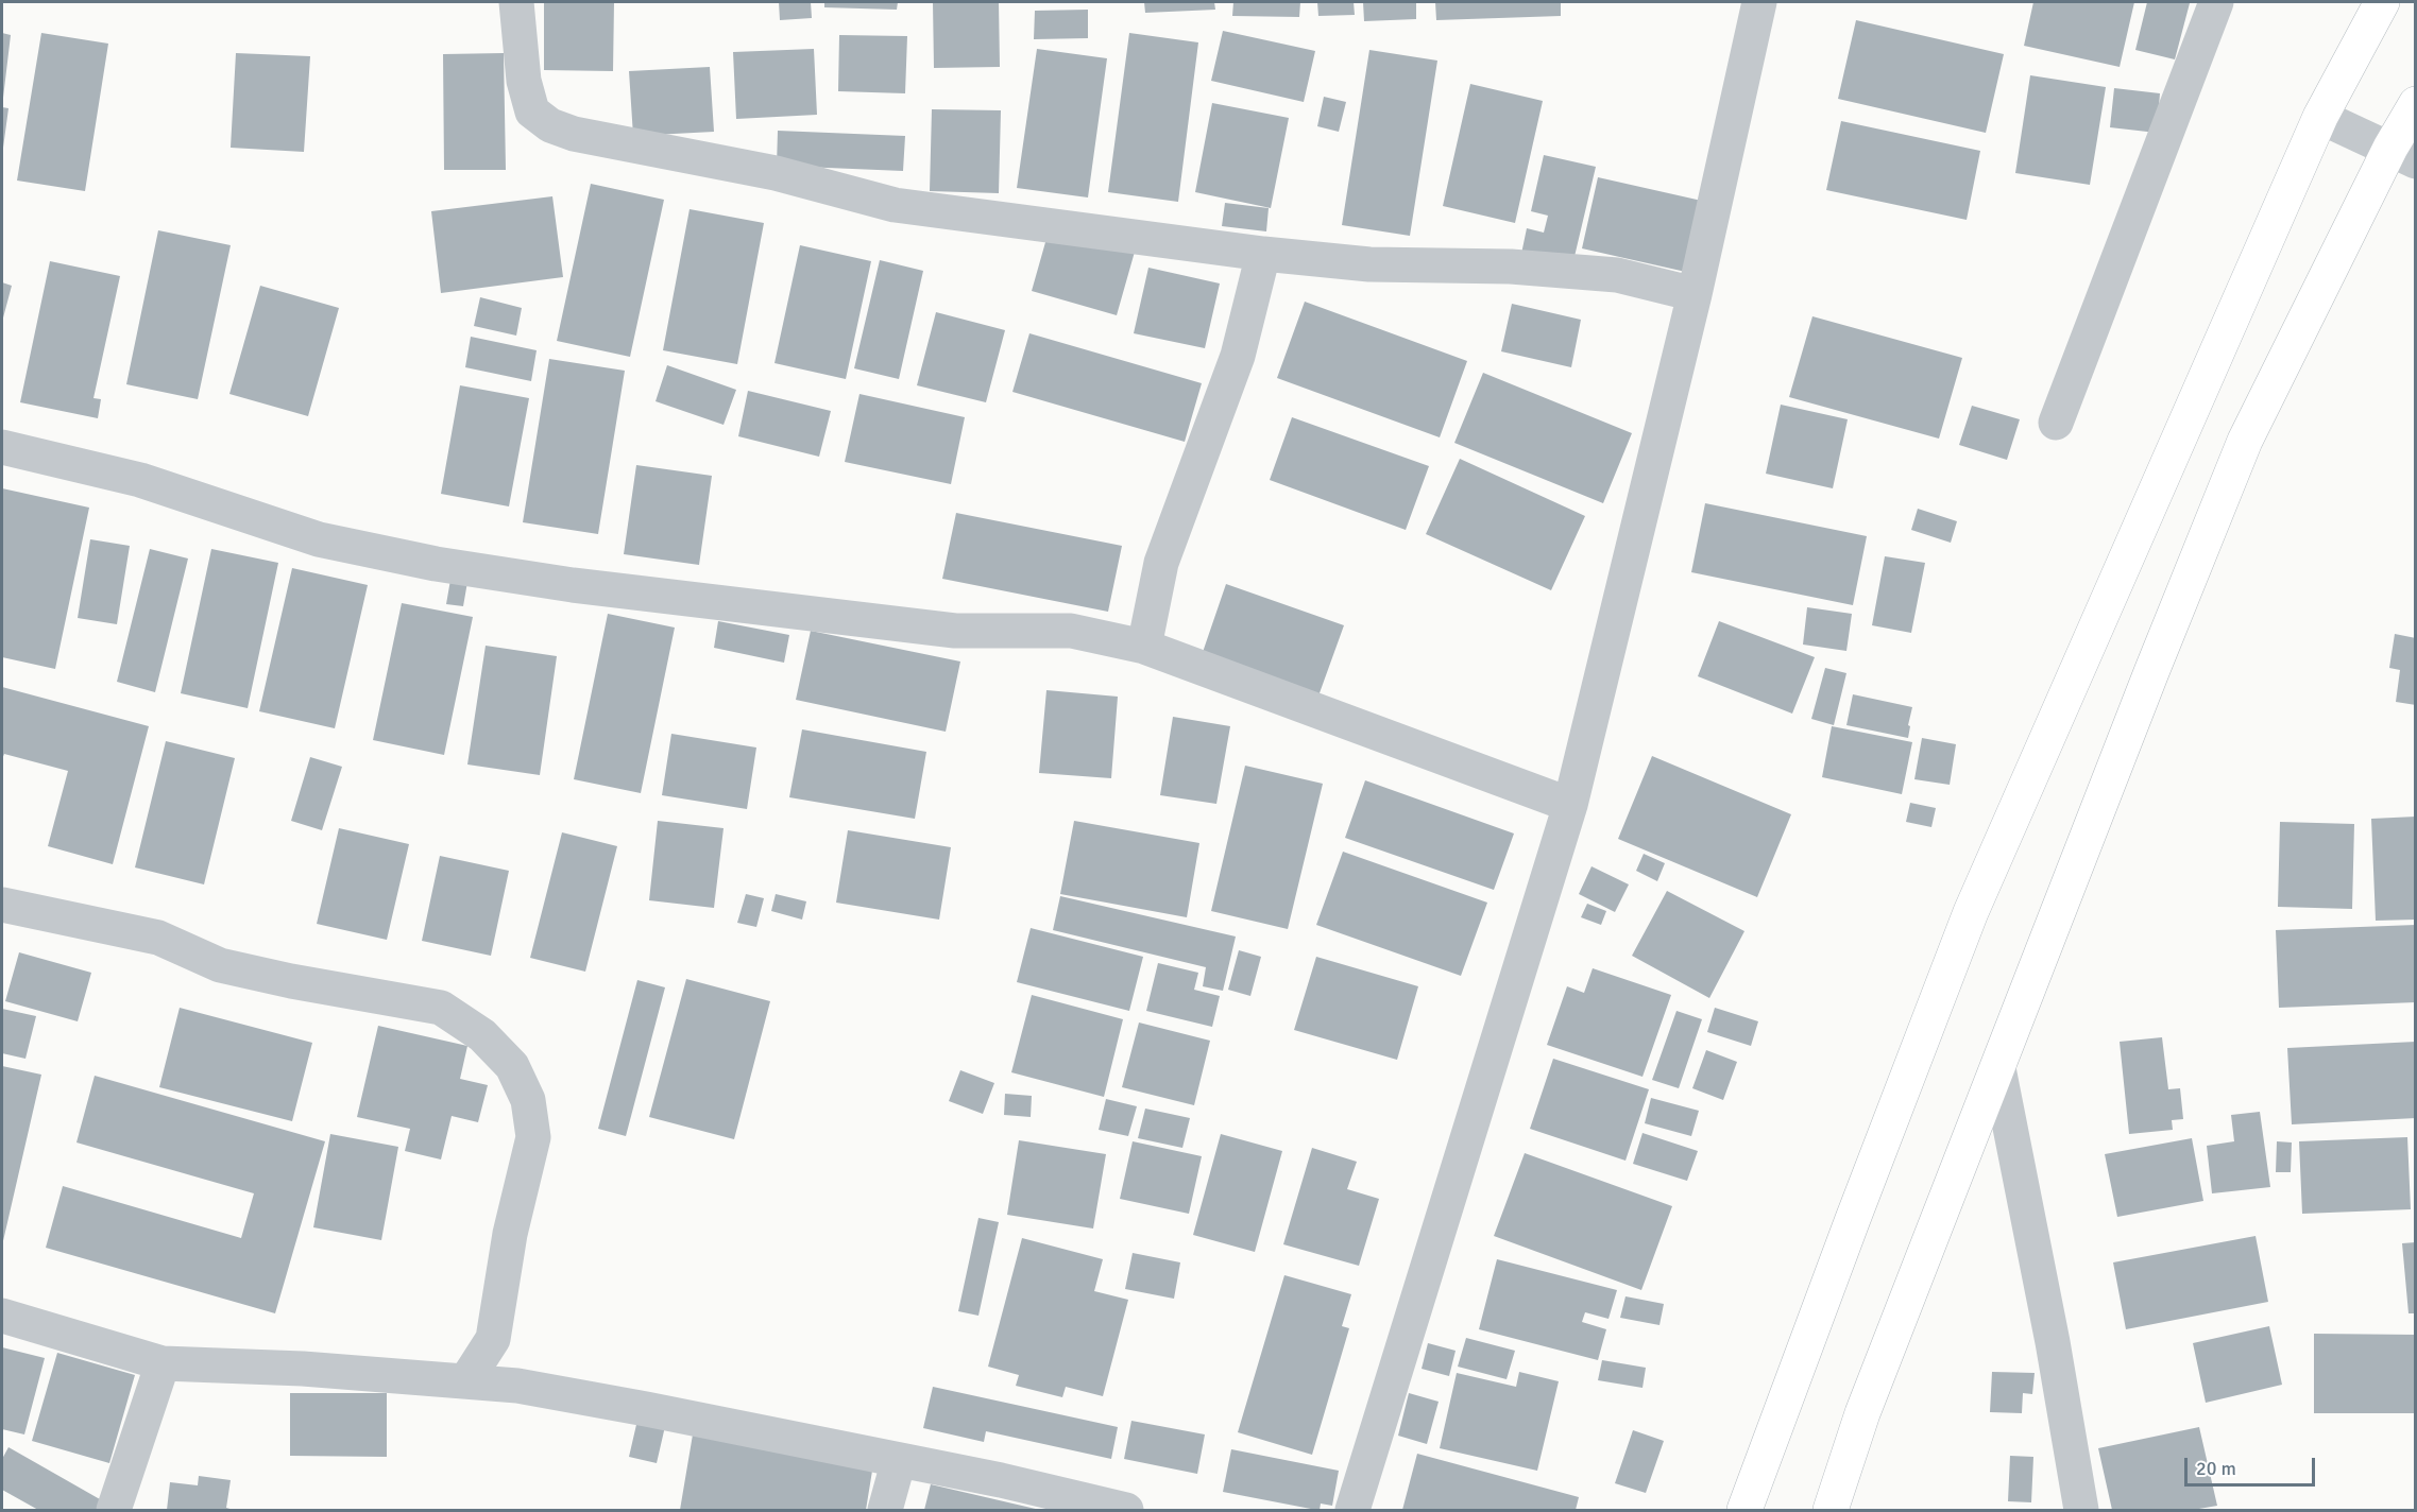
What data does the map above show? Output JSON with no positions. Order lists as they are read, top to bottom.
{
  "scale_bar": "20 m"
}
